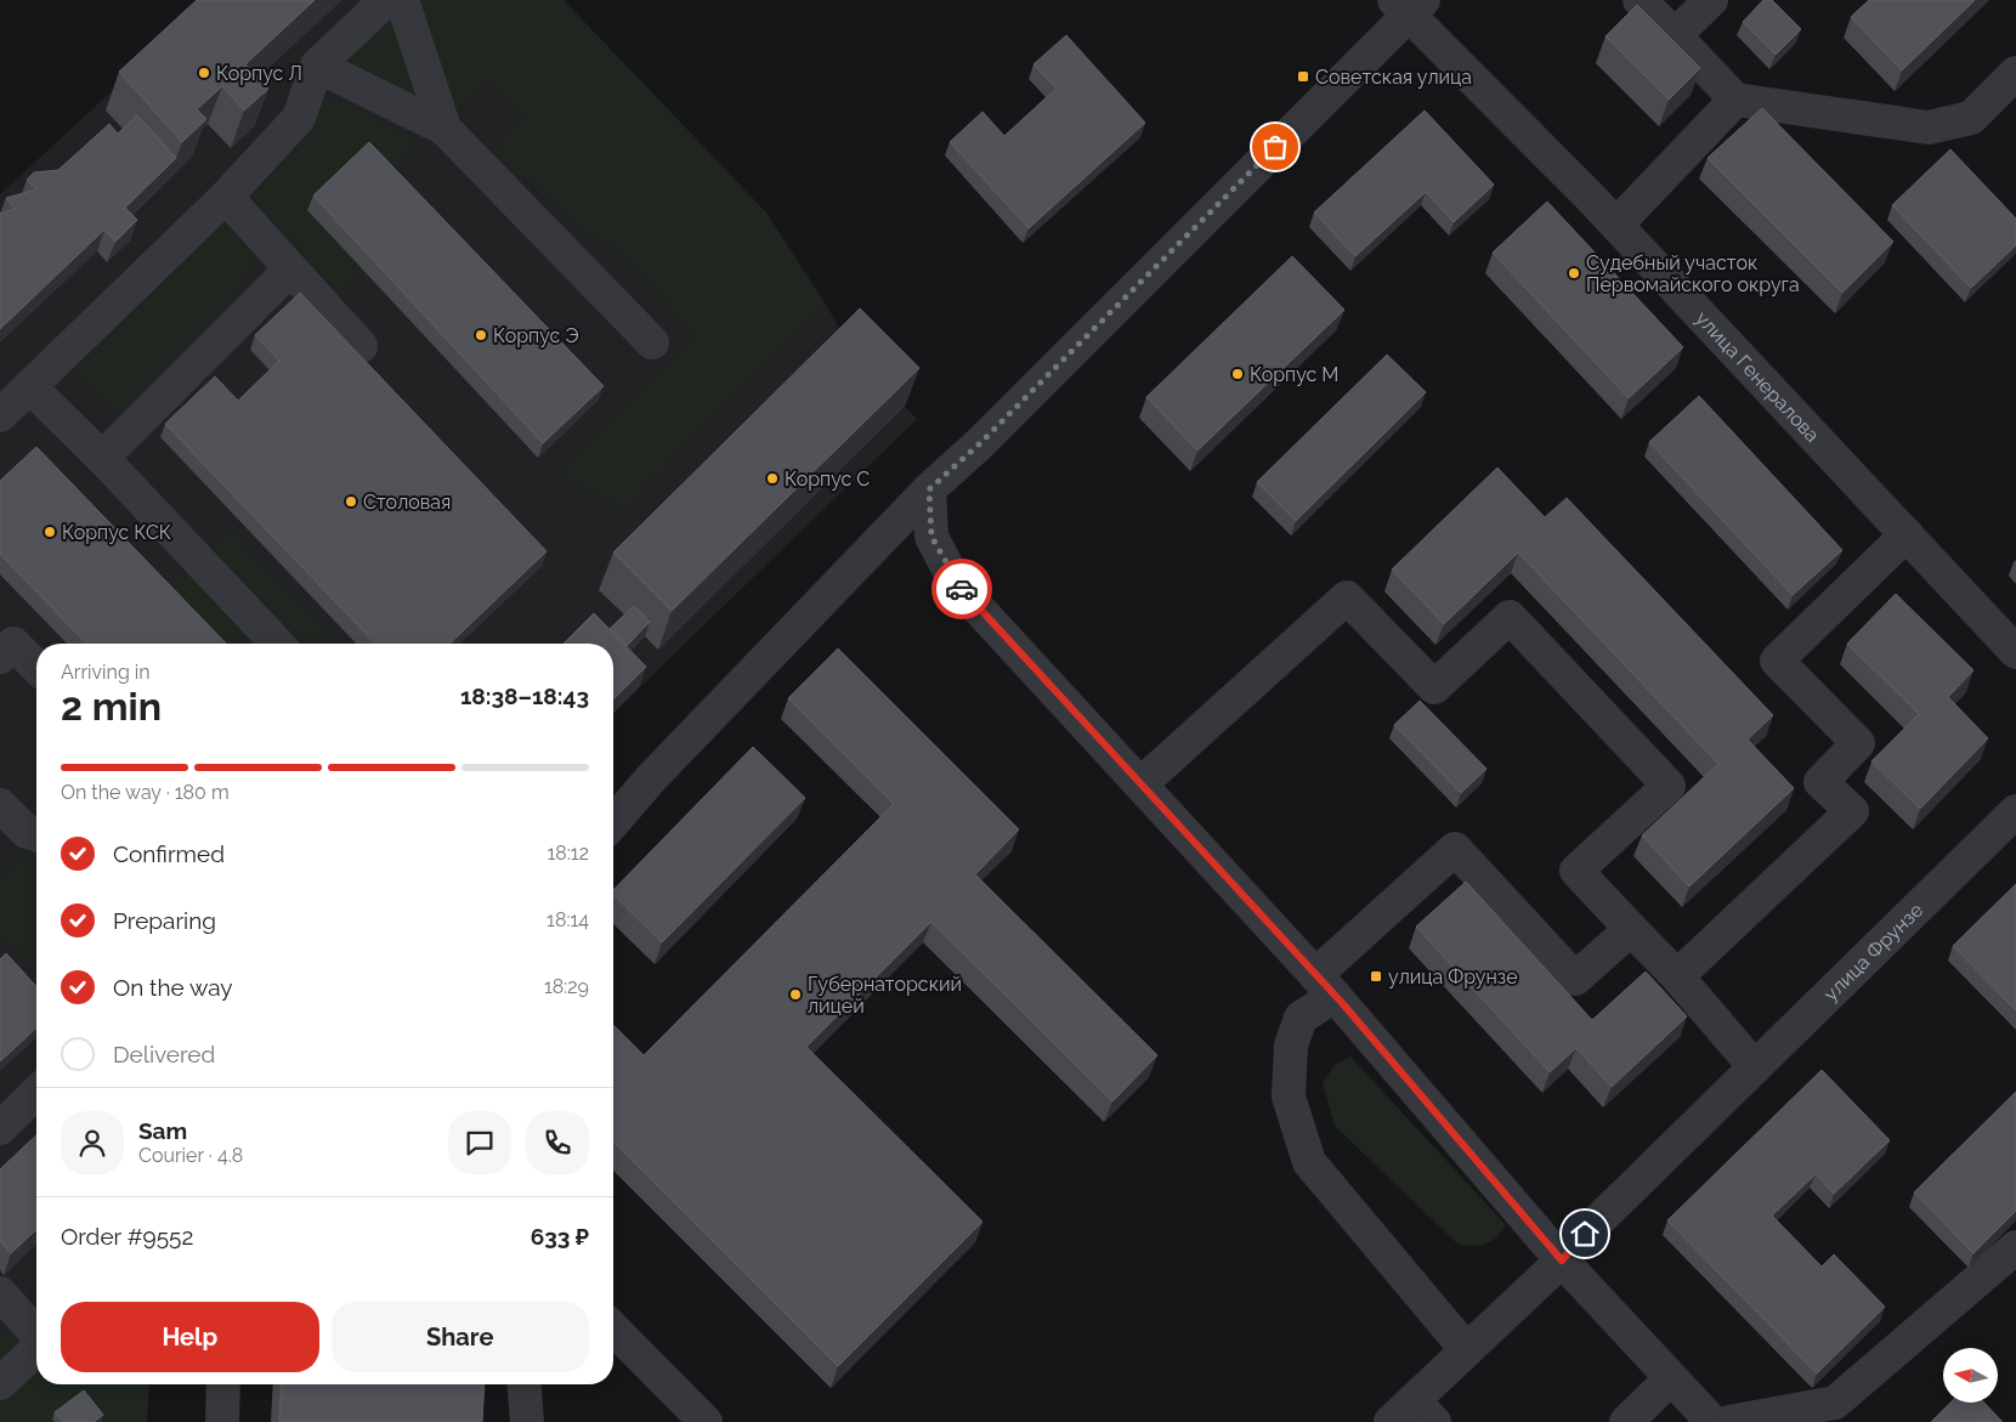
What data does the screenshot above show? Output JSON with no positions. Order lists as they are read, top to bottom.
{
  "streets": {
    "street": ["улица Генералова", "улица Фрунзе"]
  },
  "places": {
    "other": [
      "Корпус Л",
      "Судебный участок Первомайского округа",
      "Корпус Э",
      "Корпус M",
      "Корпус С",
      "Столовая",
      "Корпус КСК",
      "Губернаторский лицей"
    ],
    "transit": ["Советская улица", "улица Фрунзе"]
  },
  "north": "left",
  "page": {
    "heading": ["2 min", "Arriving in", "18:38–18:43"],
    "panel": [
      "Sam",
      "Courier · 4.8",
      "Order #9552",
      "633 ₽"
    ],
    "bar": "On the way · 180 m",
    "list": [
      ["Confirmed", "18:12"],
      ["Preparing", "18:14"],
      ["On the way", "18:29"],
      "Delivered"
    ],
    "buttons": ["Help", "Share"]
  }
}
